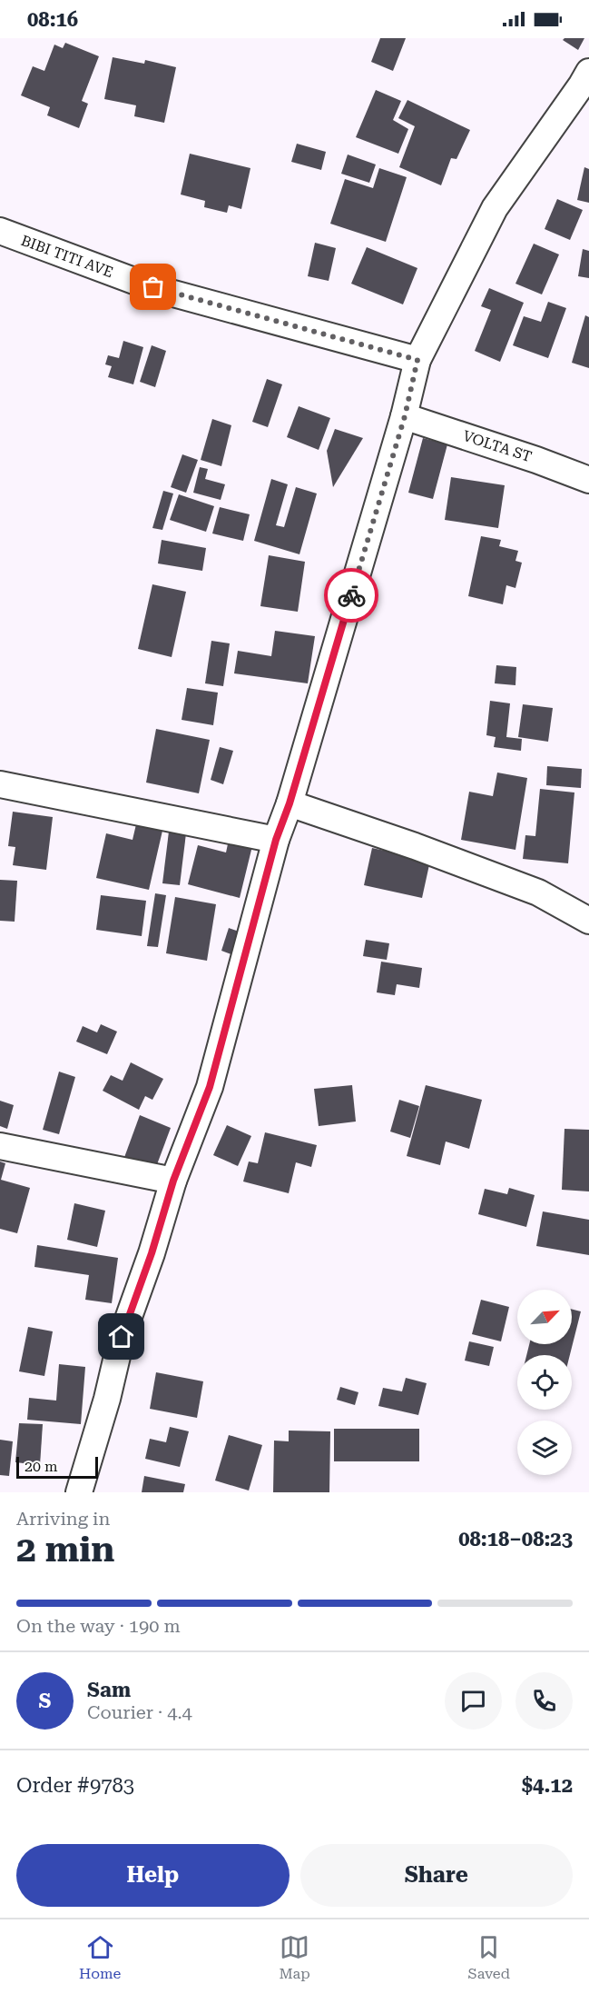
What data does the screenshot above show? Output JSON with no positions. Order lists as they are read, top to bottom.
{
  "streets": {
    "street": ["BIBI TITI AVE", "VOLTA ST"]
  },
  "scale_bar": "20 m",
  "north": "top right",
  "page": {
    "status": "08:16",
    "scale": "20 m",
    "heading": ["2 min", "Arriving in", "08:18–08:23"],
    "panel": [
      "Sam",
      "Courier · 4.4",
      "Order #9783",
      "$4.12"
    ],
    "bar": "On the way · 190 m",
    "round": "S",
    "buttons": ["Help", "Share"],
    "tabs": ["Home", "Map", "Saved"]
  }
}
